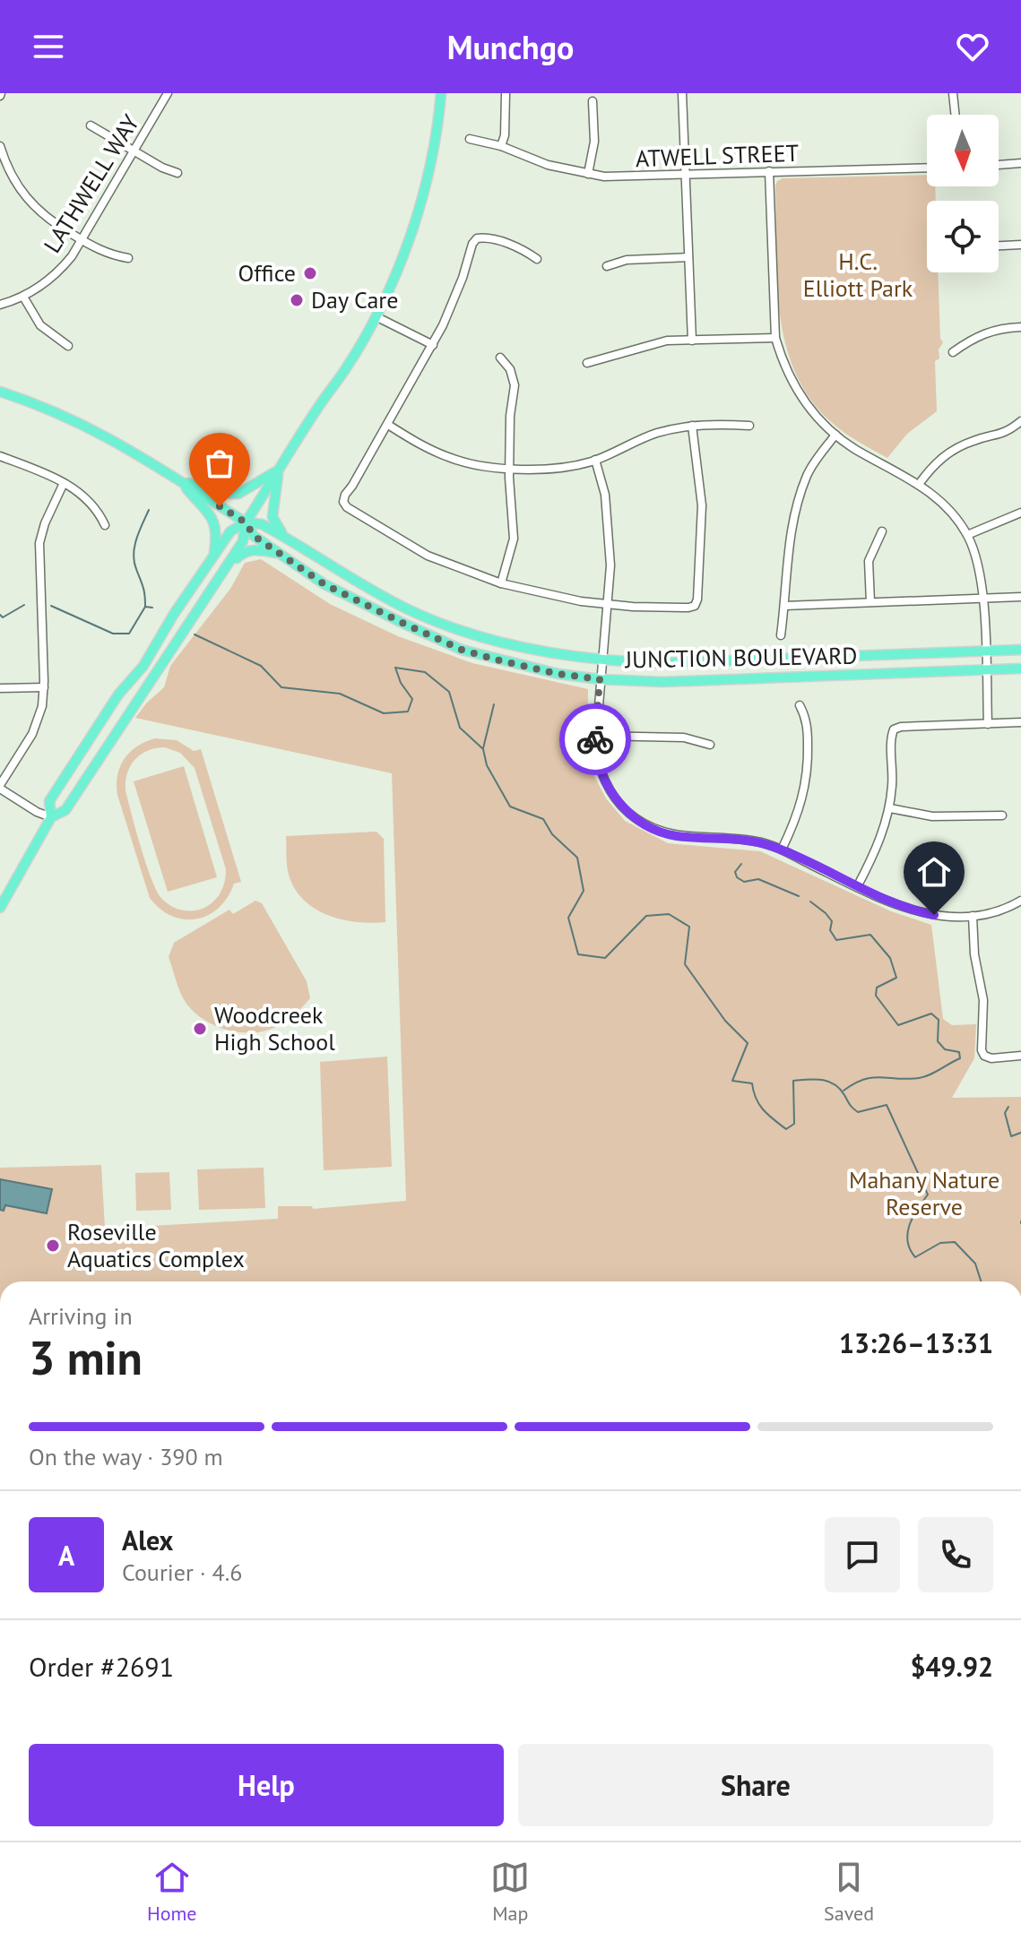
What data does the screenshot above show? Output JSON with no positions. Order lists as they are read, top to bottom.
{
  "streets": {
    "main road": ["JUNCTION BOULEVARD"],
    "street": ["ATWELL STREET", "LATHWELL WAY"]
  },
  "parks": ["H.C. Elliott Park", "Mahany Nature Reserve"],
  "places": [
    "Office",
    "Day Care",
    "Woodcreek High School",
    "Roseville Aquatics Complex"
  ],
  "north": "bottom",
  "page": {
    "header": "Munchgo",
    "heading": ["3 min", "Arriving in", "13:26–13:31"],
    "panel": [
      "Alex",
      "Courier · 4.6",
      "Order #2691",
      "$49.92"
    ],
    "bar": "On the way · 390 m",
    "round": "A",
    "buttons": ["Help", "Share"],
    "tabs": ["Home", "Map", "Saved"]
  }
}
